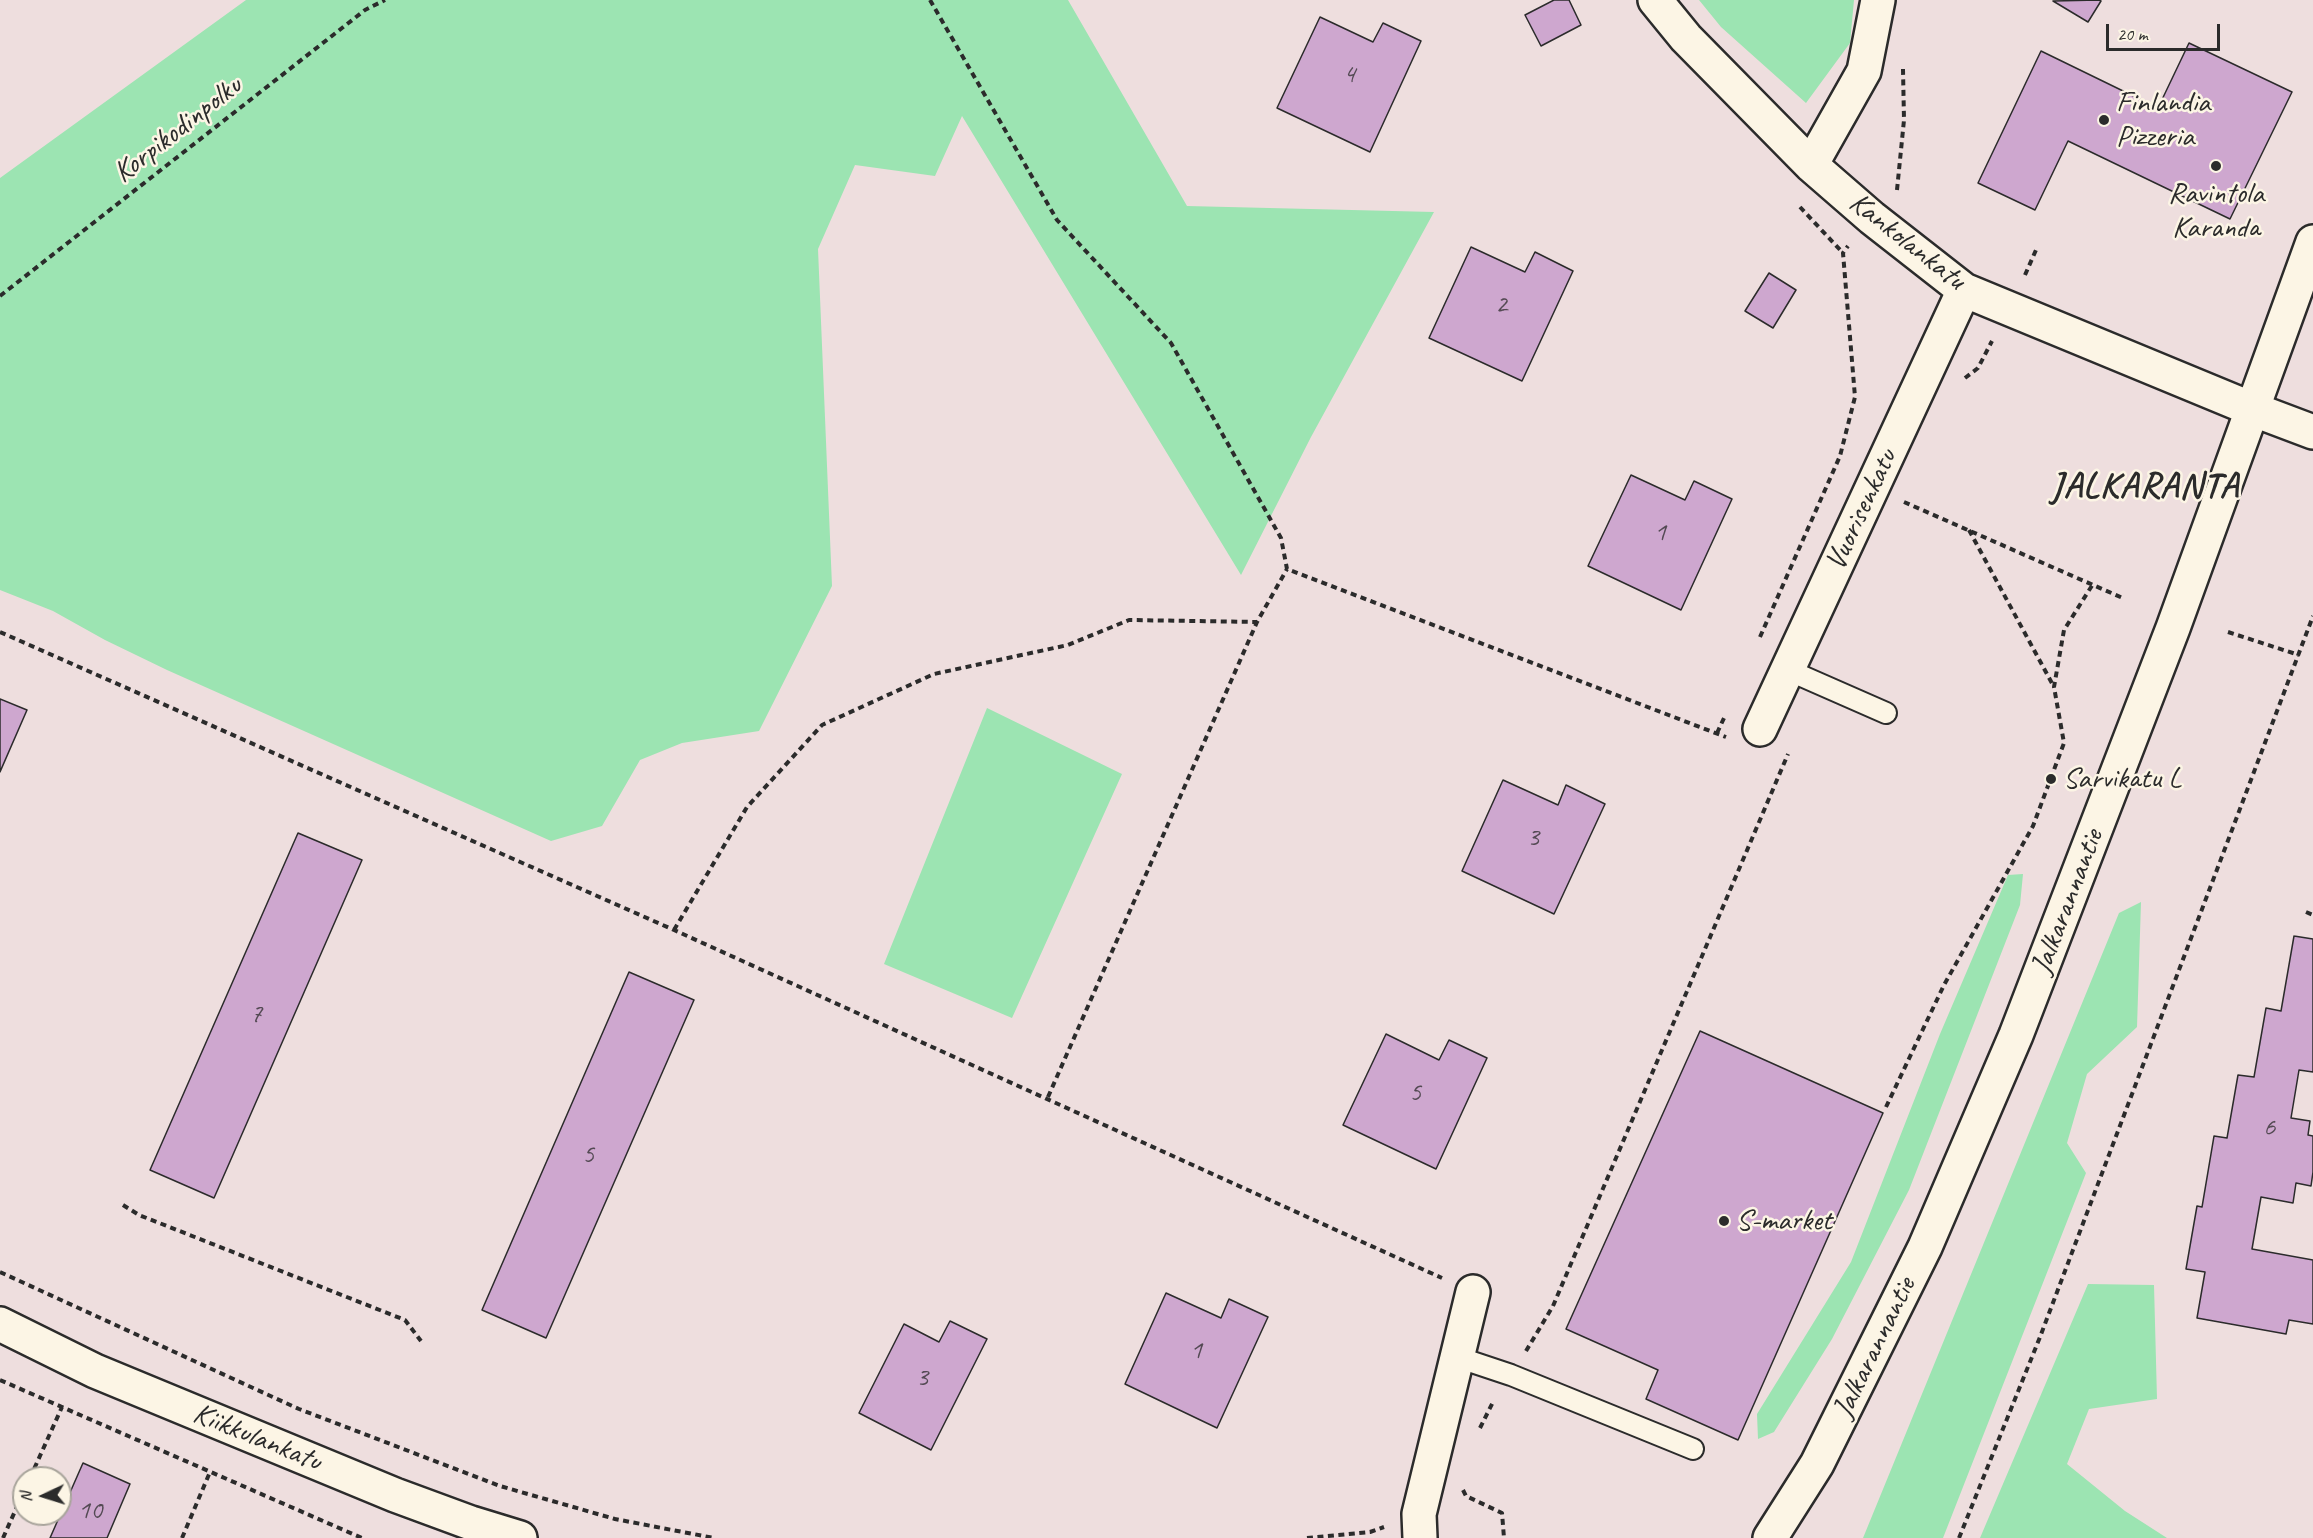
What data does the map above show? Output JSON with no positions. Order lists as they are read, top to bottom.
{
  "streets": {
    "street": [
      "Kankolankatu",
      "Vuorisenkatu",
      "Jalkarannantie",
      "Kiikkulankatu"
    ],
    "path": ["Korpikodinpolku"]
  },
  "crossings": [
    ["Kankolankatu", "Vuorisenkatu"],
    ["Kankolankatu", "Jalkarannantie"]
  ],
  "districts": ["JALKARANTA"],
  "places": [
    "Finlandia Pizzeria",
    "Ravintola Karanda",
    "Sarvikatu L",
    "S-market"
  ],
  "house_numbers": [
    "4",
    "2",
    "1",
    "3",
    "7",
    "5",
    "6",
    "5",
    "1",
    "3",
    "10"
  ],
  "scale_bar": "20 m",
  "north": "left"
}
